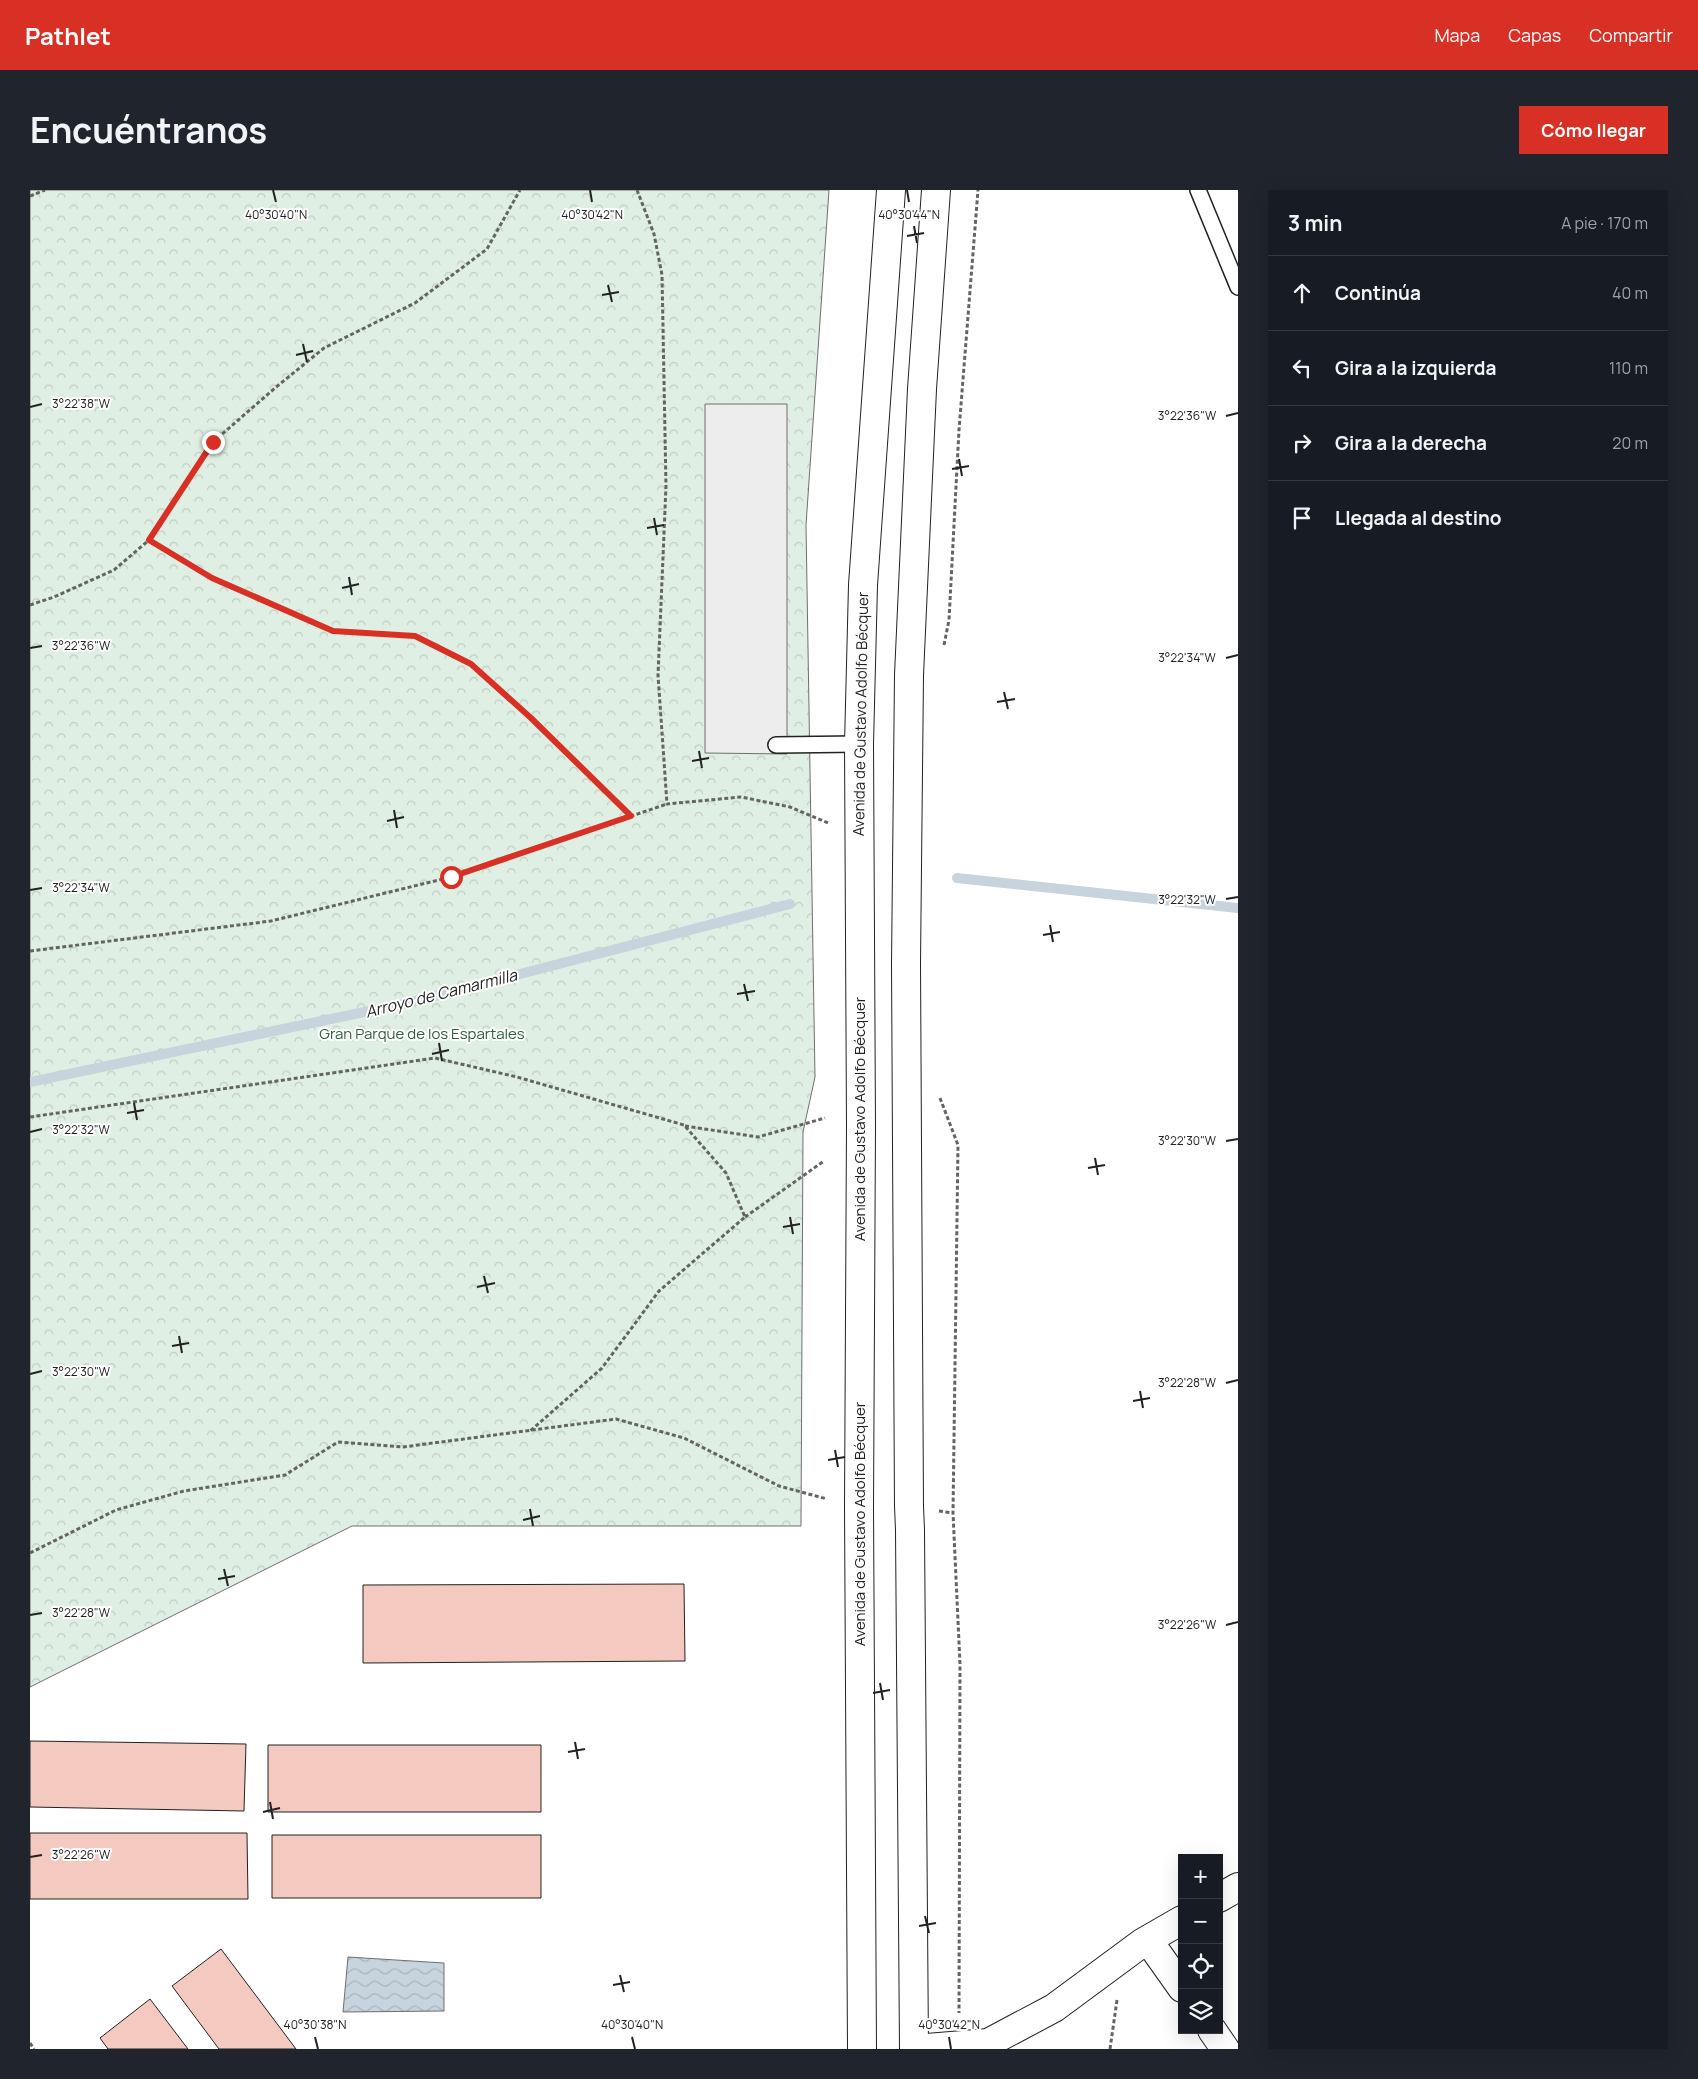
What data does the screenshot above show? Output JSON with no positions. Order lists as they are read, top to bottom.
{
  "streets": {
    "street": ["Avenida de Gustavo Adolfo Bécquer"]
  },
  "water": ["Arroyo de Camarmilla"],
  "parks": ["Gran Parque de los Espartales"],
  "page": {
    "header": "Pathlet",
    "nav": ["Mapa", "Capas", "Compartir"],
    "title": "Encuéntranos",
    "buttons": "Cómo llegar",
    "heading": ["3 min", "A pie · 170 m"],
    "list": [
      ["Continúa", "40 m"],
      ["Gira a la izquierda", "110 m"],
      ["Gira a la derecha", "20 m"],
      "Llegada al destino"
    ],
    "map_buttons": ["+", "−"]
  },
  "coordinates": [
    "40°30'40\"N",
    "40°30'42\"N",
    "40°30'44\"N",
    "3°22'38\"W",
    "3°22'36\"W",
    "3°22'34\"W",
    "3°22'32\"W",
    "3°22'30\"W",
    "3°22'28\"W",
    "3°22'26\"W",
    "40°30'38\"N"
  ]
}
